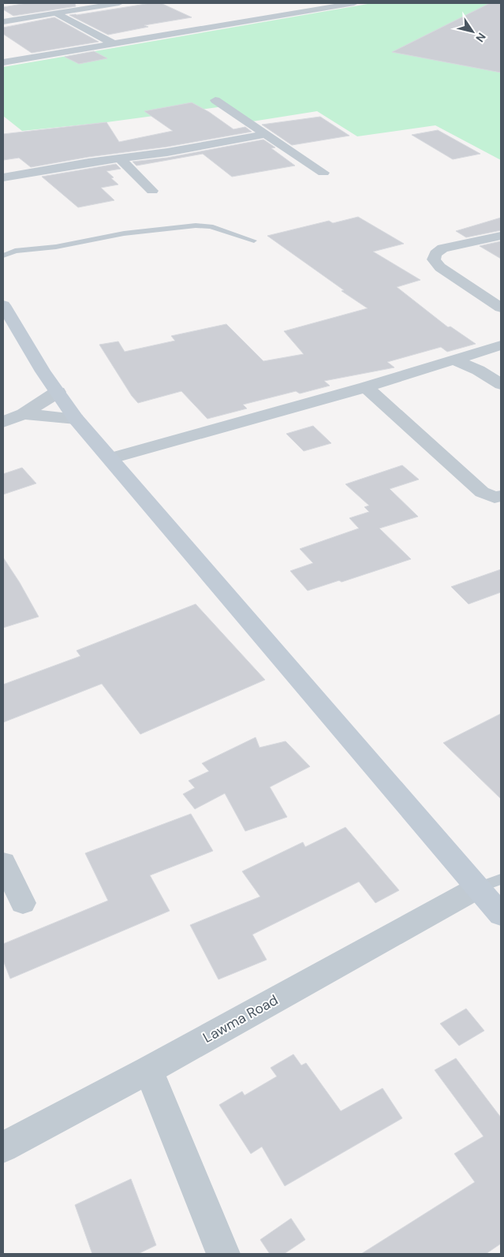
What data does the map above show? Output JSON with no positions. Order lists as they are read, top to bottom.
{
  "streets": {
    "street": ["Lawma Road"]
  },
  "north": "bottom right"
}
